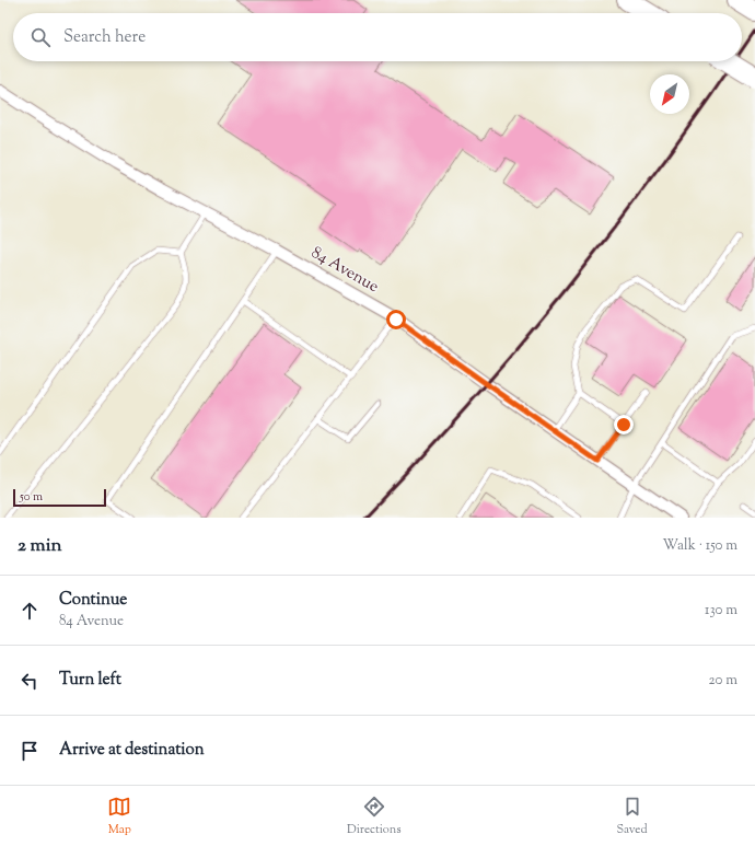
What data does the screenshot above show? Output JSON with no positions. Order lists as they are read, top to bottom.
{
  "streets": {
    "street": ["84 Avenue"]
  },
  "scale_bar": "50 m",
  "north": "bottom left",
  "page": {
    "search": "Search here",
    "scale": "50 m",
    "heading": ["2 min", "Walk · 150 m"],
    "list": [
      ["Continue", "84 Avenue", "130 m"],
      ["Turn left", "20 m"],
      "Arrive at destination"
    ],
    "nav": ["Map", "Directions", "Saved"]
  }
}
